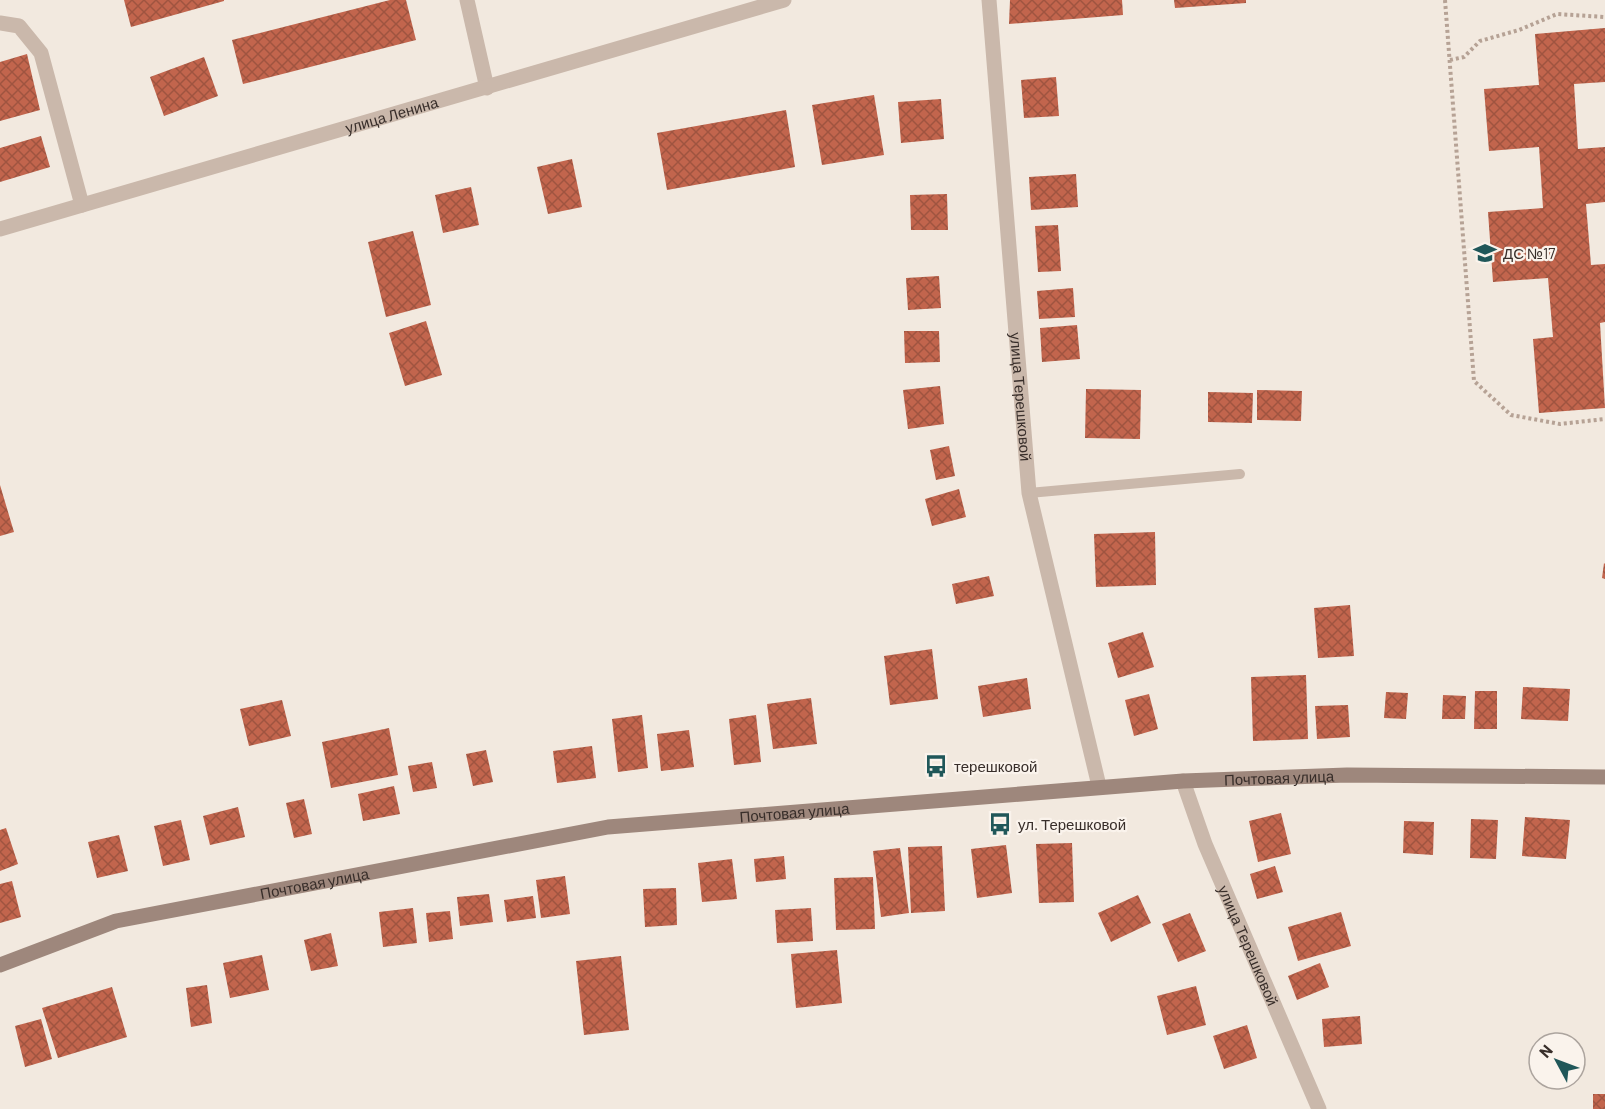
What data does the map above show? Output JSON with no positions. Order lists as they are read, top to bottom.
{
  "streets": {
    "main road": ["Почтовая улица"],
    "street": ["улица Ленина", "улица Терешковой"]
  },
  "crossings": [
    ["улица Терешковой", "Почтовая улица"]
  ],
  "places": {
    "school or university": ["ДС №17"],
    "bus stop": ["терешковой", "ул. Терешковой"]
  },
  "north": "top left"
}
